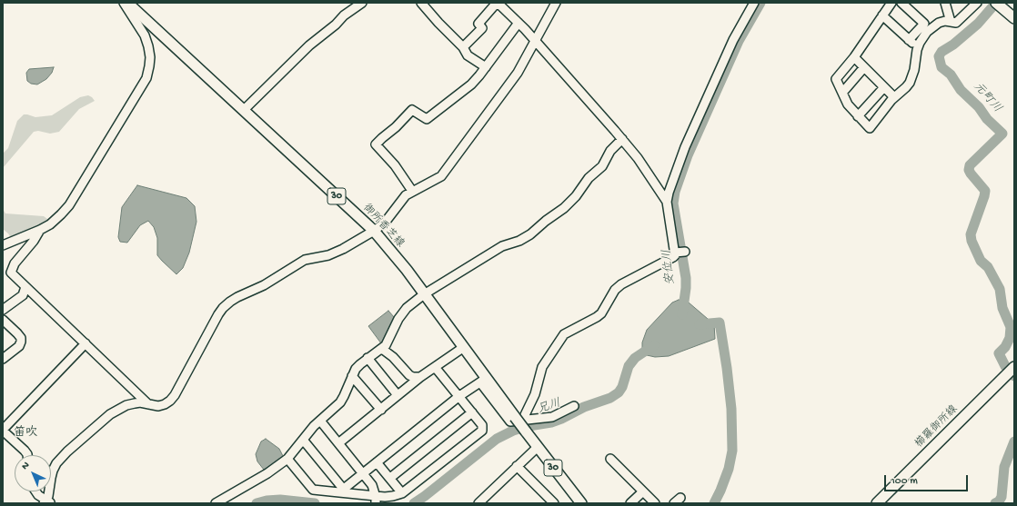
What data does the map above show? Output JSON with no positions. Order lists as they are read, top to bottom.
{
  "streets": {
    "main road": ["30", "御所香芝線", "櫛羅御所線"]
  },
  "districts": ["笛吹"],
  "water": ["元町川", "安位川", "兄川"],
  "scale_bar": "100 m",
  "north": "top left"
}
